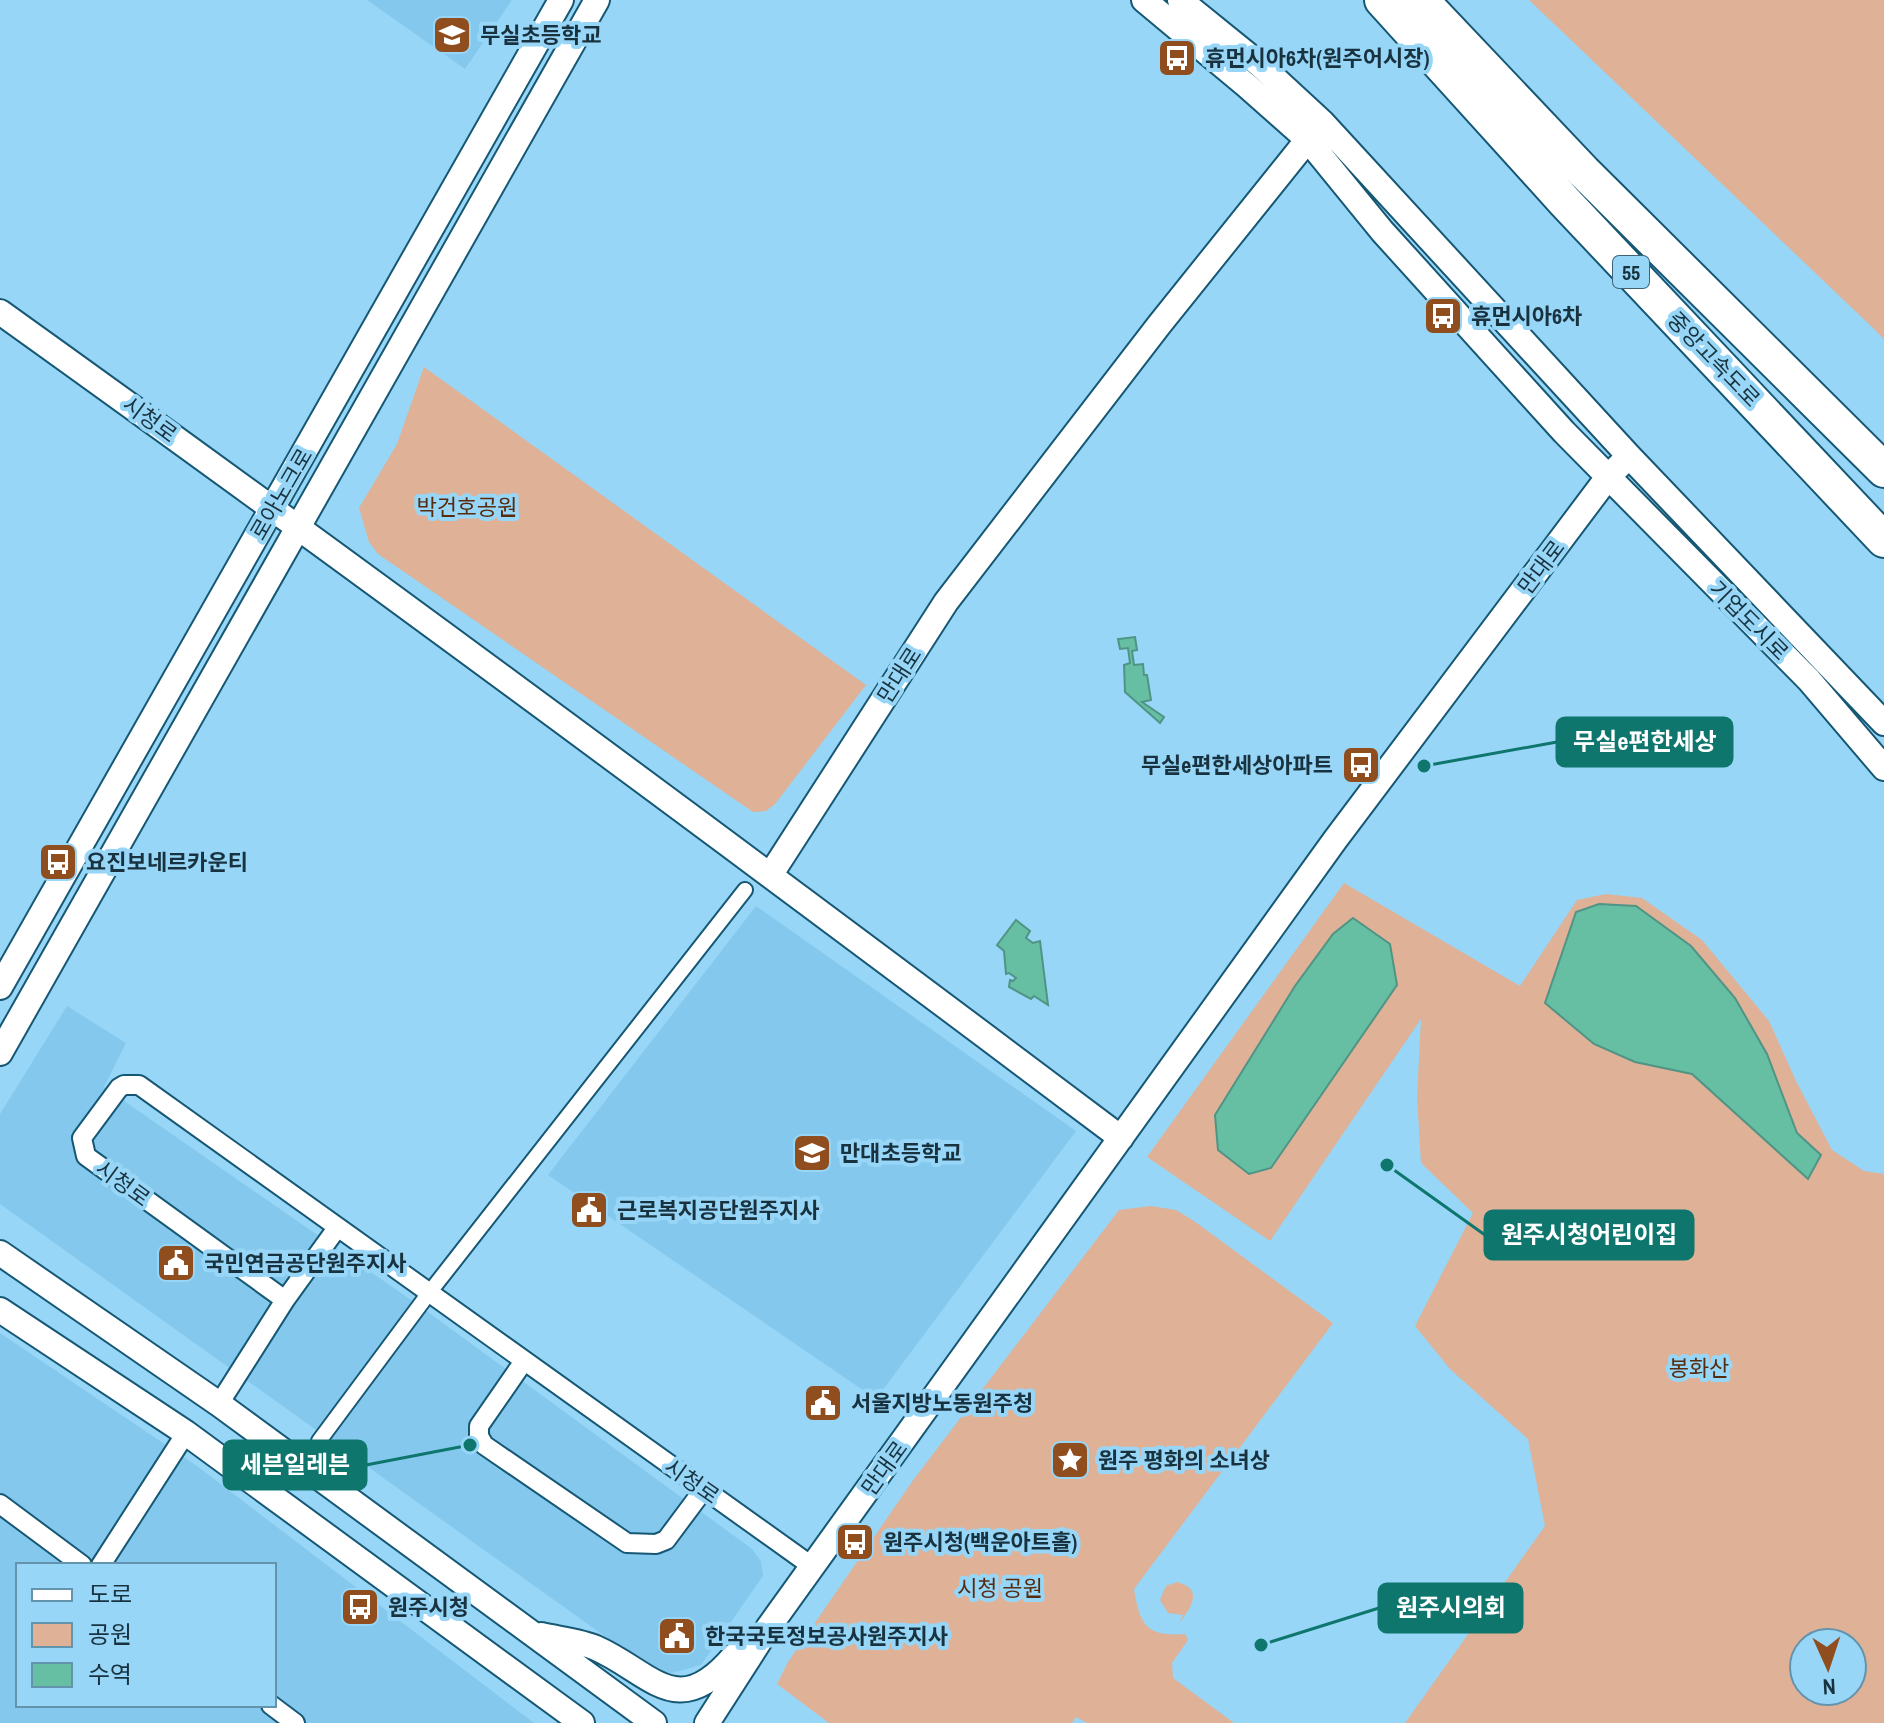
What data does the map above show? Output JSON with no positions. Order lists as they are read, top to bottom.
{
  "streets": {
    "highway": ["55", "중앙고속도로"],
    "street": [
      "시청로",
      "로아노크로",
      "만대로",
      "기업도시로"
    ]
  },
  "crossings": [
    ["시청로", "로아노크로"],
    ["시청로", "만대로"],
    ["로아노크로", "만대로"],
    ["만대로", "기업도시로"]
  ],
  "parks": ["박건호공원", "봉화산", "시청 공원"],
  "places": {
    "school or university": ["무실초등학교", "만대초등학교"],
    "bus stop": [
      "휴먼시아6차(원주어시장)",
      "휴먼시아6차",
      "무실e편한세상아파트",
      "요진보네르카운티",
      "원주시청(백운아트홀)",
      "원주시청"
    ],
    "other": [
      "무실e편한세상",
      "원주시청어린이집",
      "세븐일레븐",
      "원주시의회"
    ],
    "public building": [
      "근로복지공단원주지사",
      "국민연금공단원주지사",
      "서울지방노동원주청",
      "한국국토정보공사원주지사"
    ],
    "place": ["원주 평화의 소녀상"]
  },
  "legend": ["도로", "공원", "수역"],
  "north": "bottom"
}
